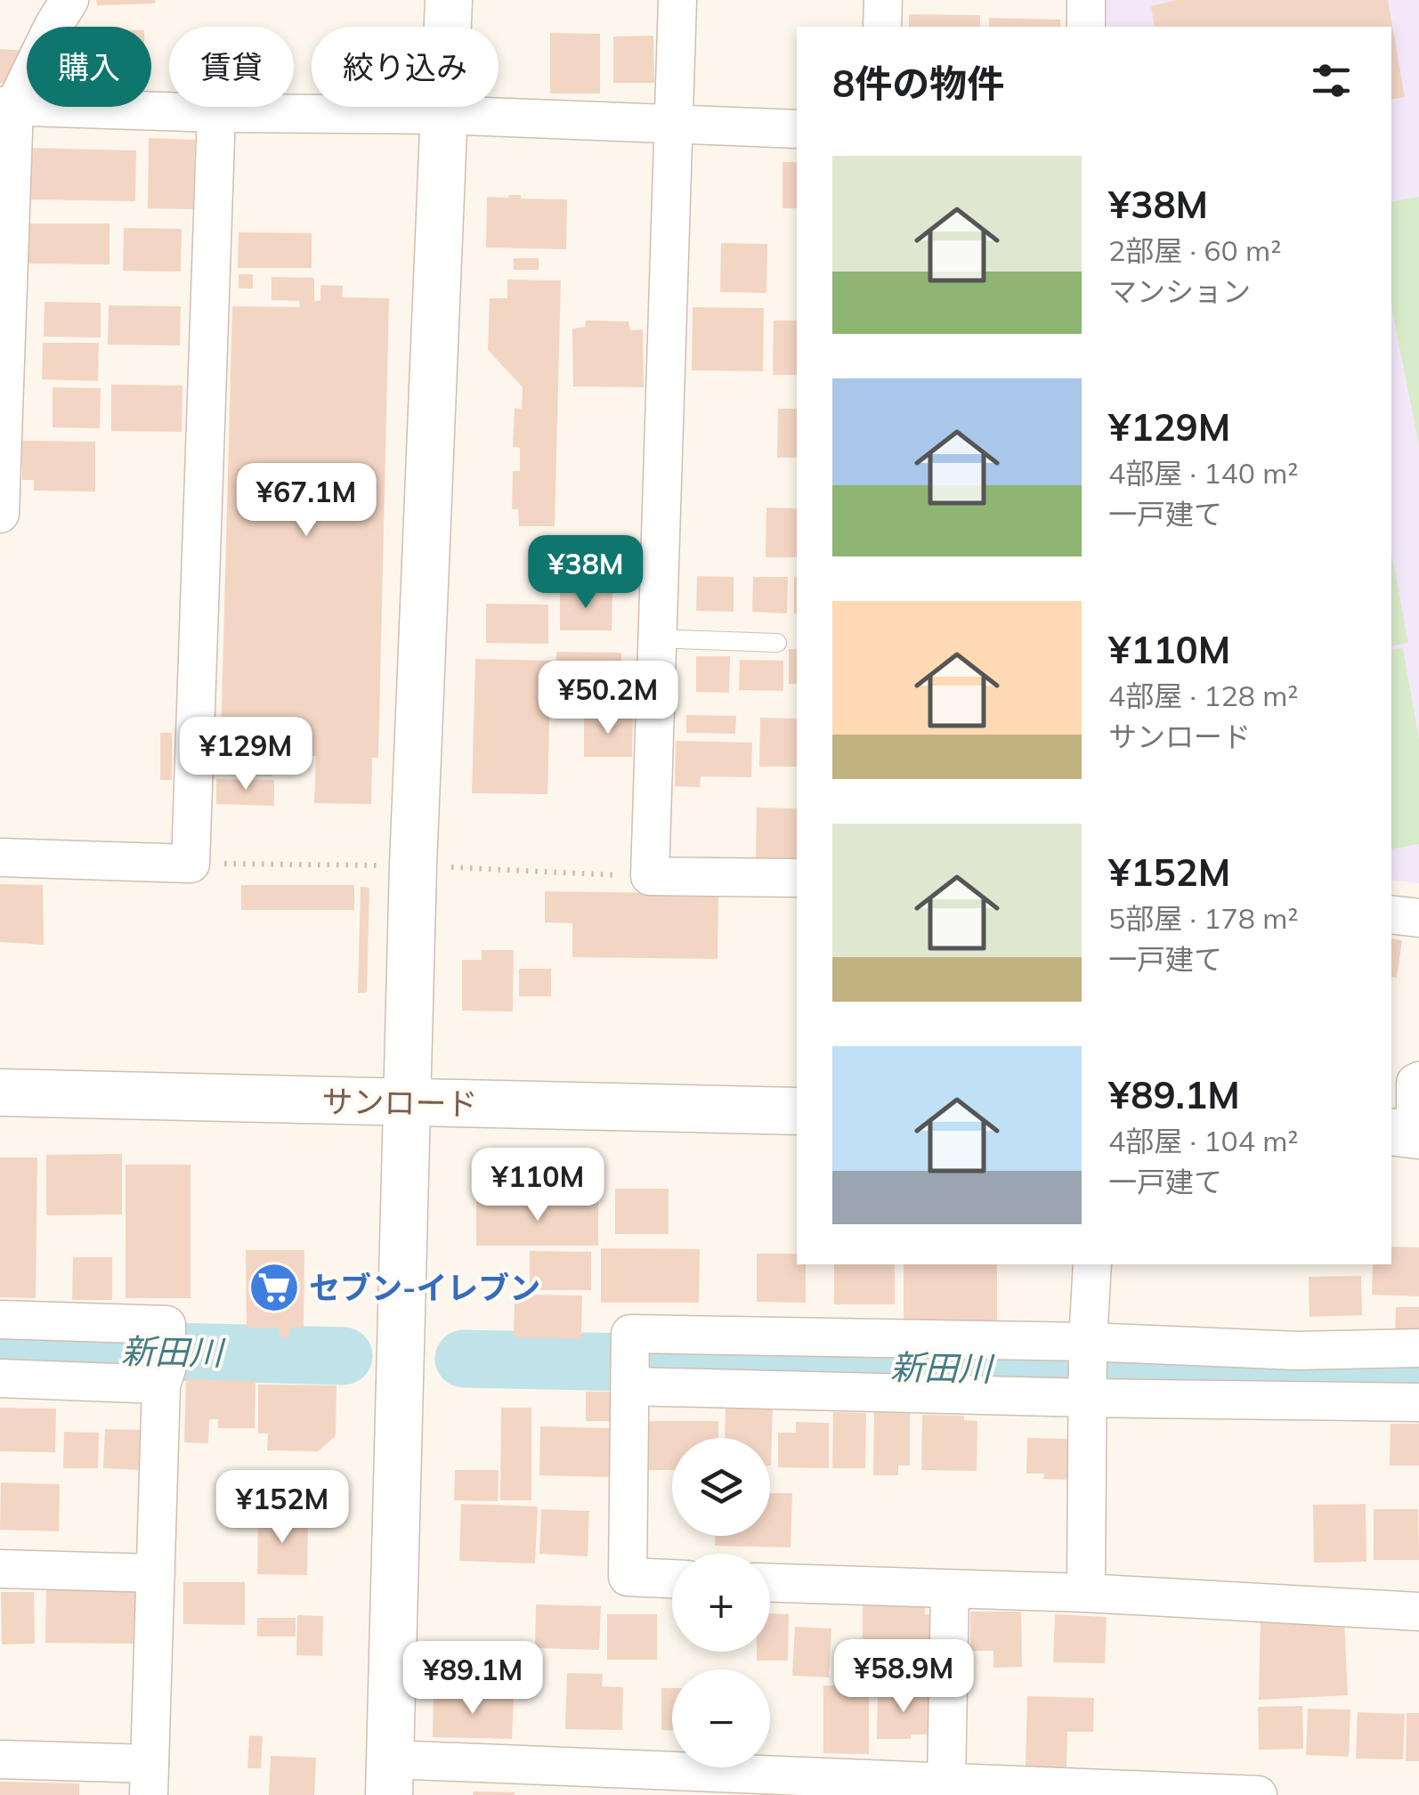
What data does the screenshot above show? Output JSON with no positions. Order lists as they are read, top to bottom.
{
  "streets": {
    "street": ["サンロード"]
  },
  "water": ["新田川"],
  "places": {
    "supermarket": ["セブン-イレブン"]
  },
  "page": {
    "chip": ["購入", "賃貸", "絞り込み"],
    "heading": "8件の物件",
    "list": [
      {
        "name": "¥38M",
        "note": "2部屋 · 60 m² · マンション"
      },
      {
        "name": "¥129M",
        "note": "4部屋 · 140 m² · 一戸建て"
      },
      {
        "name": "¥110M",
        "note": "4部屋 · 128 m² · サンロード"
      },
      {
        "name": "¥152M",
        "note": "5部屋 · 178 m² · 一戸建て"
      },
      {
        "name": "¥89.1M",
        "note": "4部屋 · 104 m² · 一戸建て"
      }
    ],
    "price": [
      "¥67.1M",
      "¥38M",
      "¥50.2M",
      "¥129M",
      "¥110M",
      "¥152M",
      "¥58.9M",
      "¥89.1M"
    ],
    "map_buttons": ["+", "−"]
  }
}
